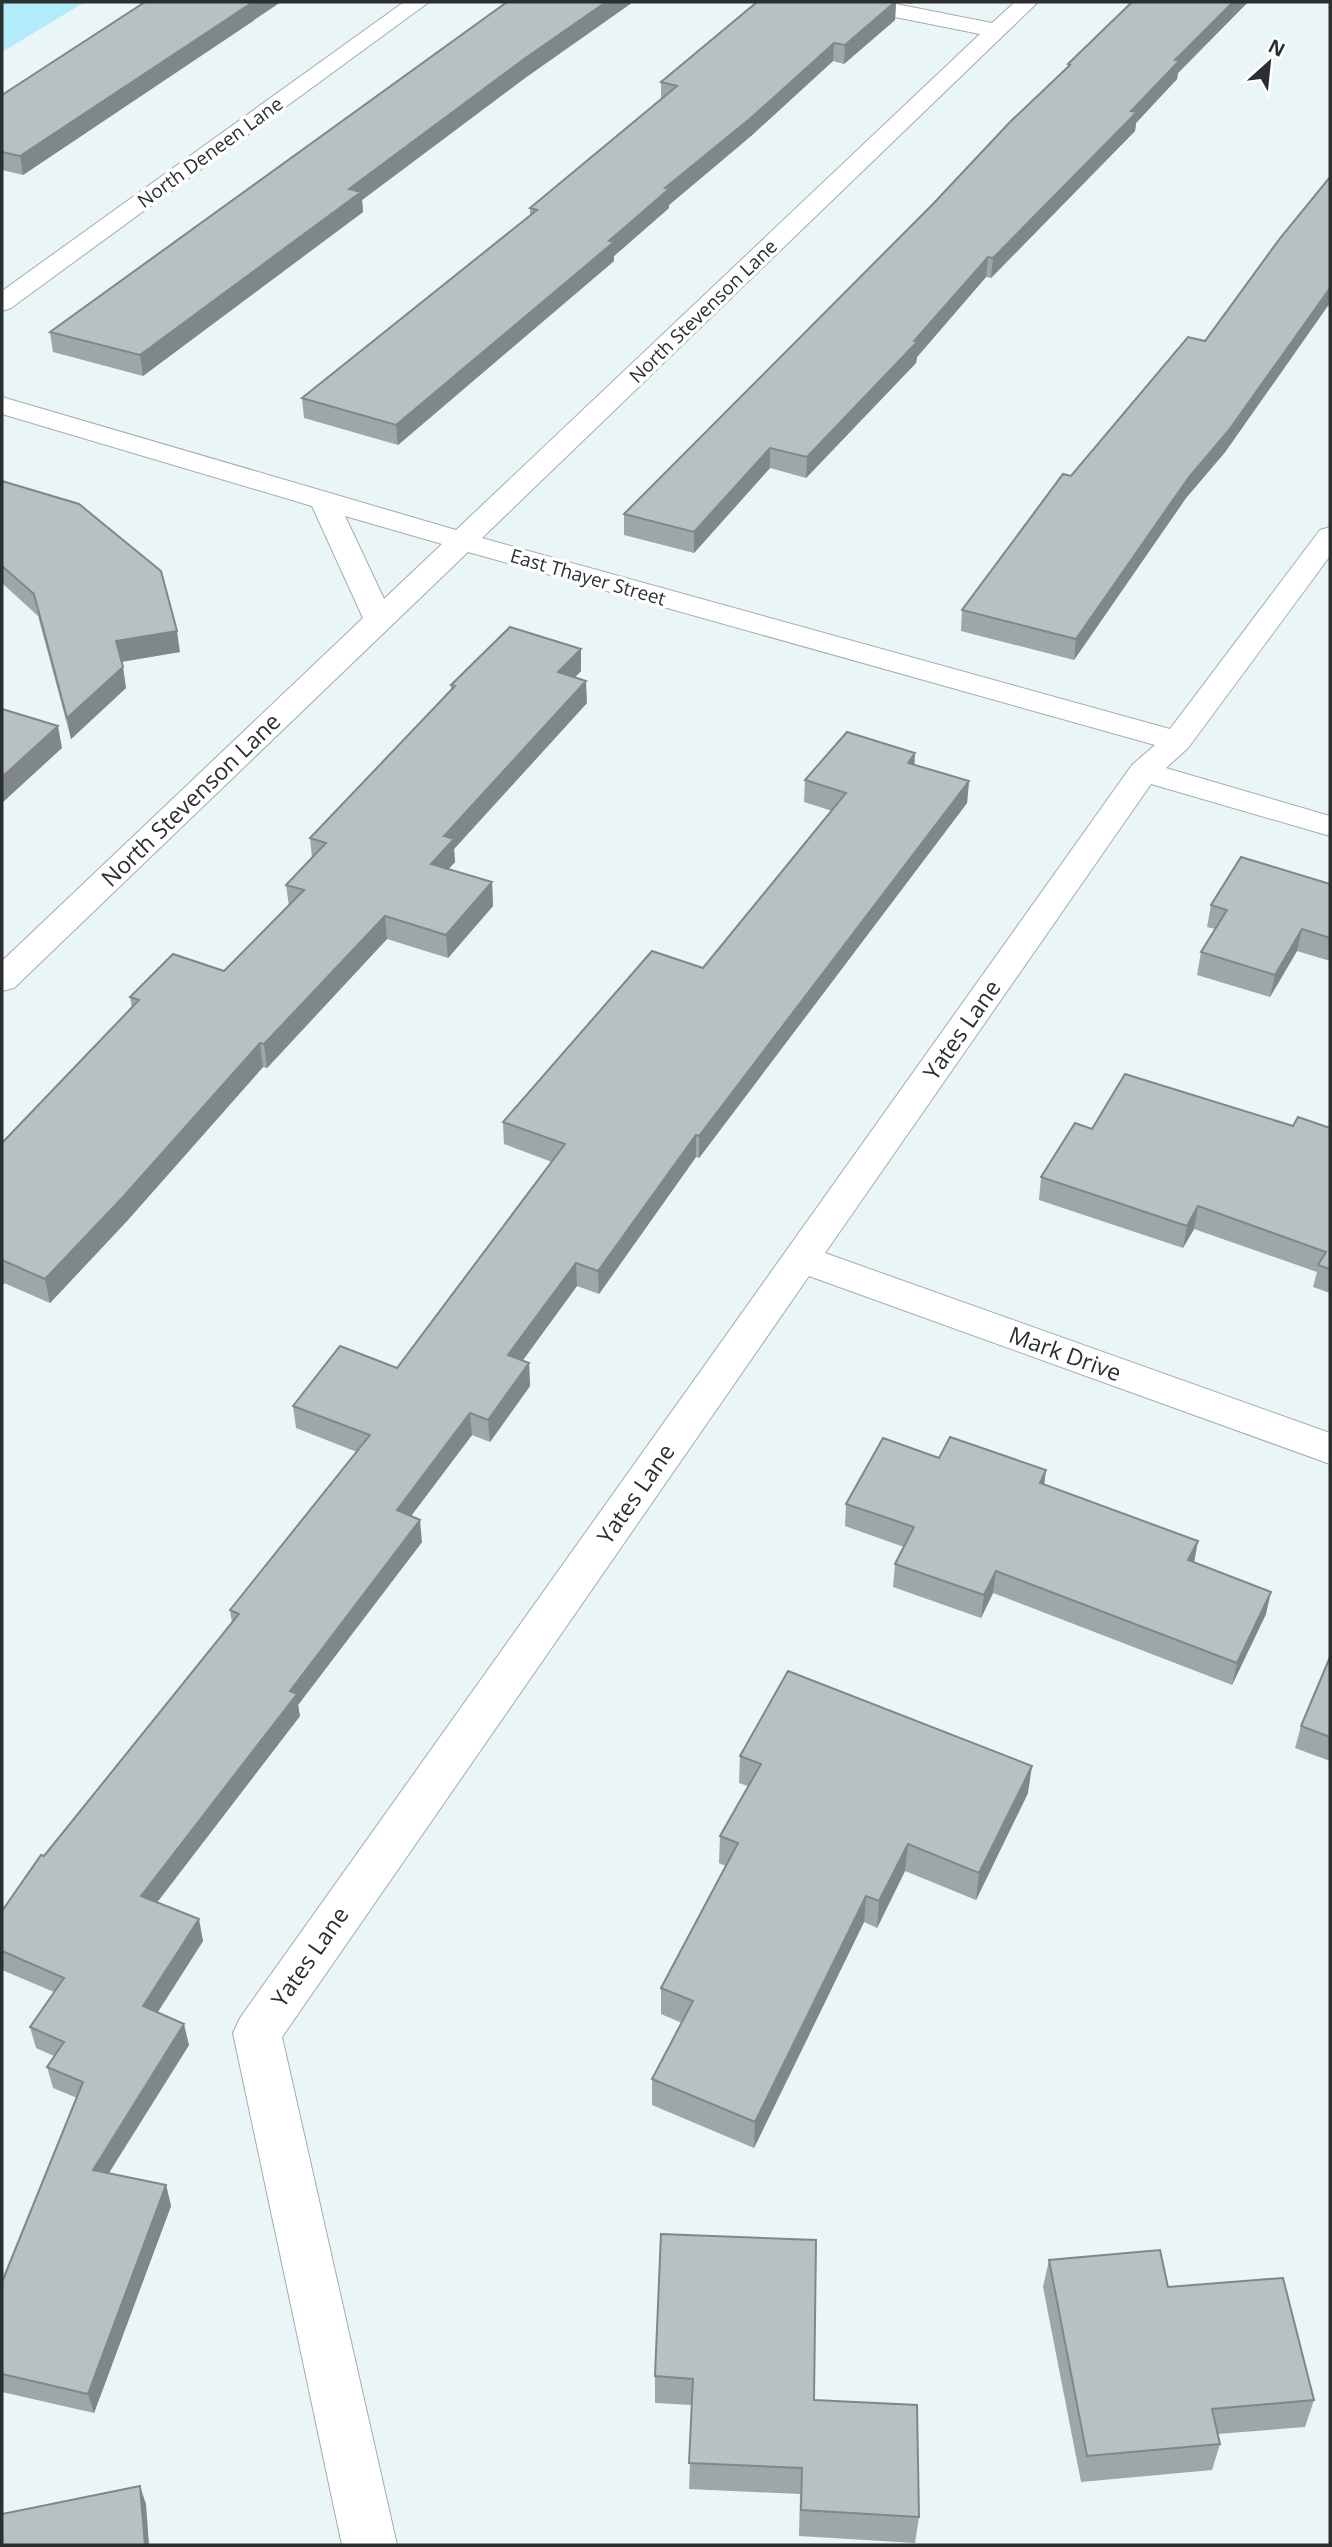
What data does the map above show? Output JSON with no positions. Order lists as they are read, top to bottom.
{
  "streets": {
    "street": [
      "North Deneen Lane",
      "North Stevenson Lane",
      "East Thayer Street",
      "Yates Lane",
      "Mark Drive"
    ]
  },
  "crossings": [
    ["North Stevenson Lane", "East Thayer Street"],
    ["East Thayer Street", "Yates Lane"],
    ["Yates Lane", "Mark Drive"]
  ],
  "north": "top right"
}
